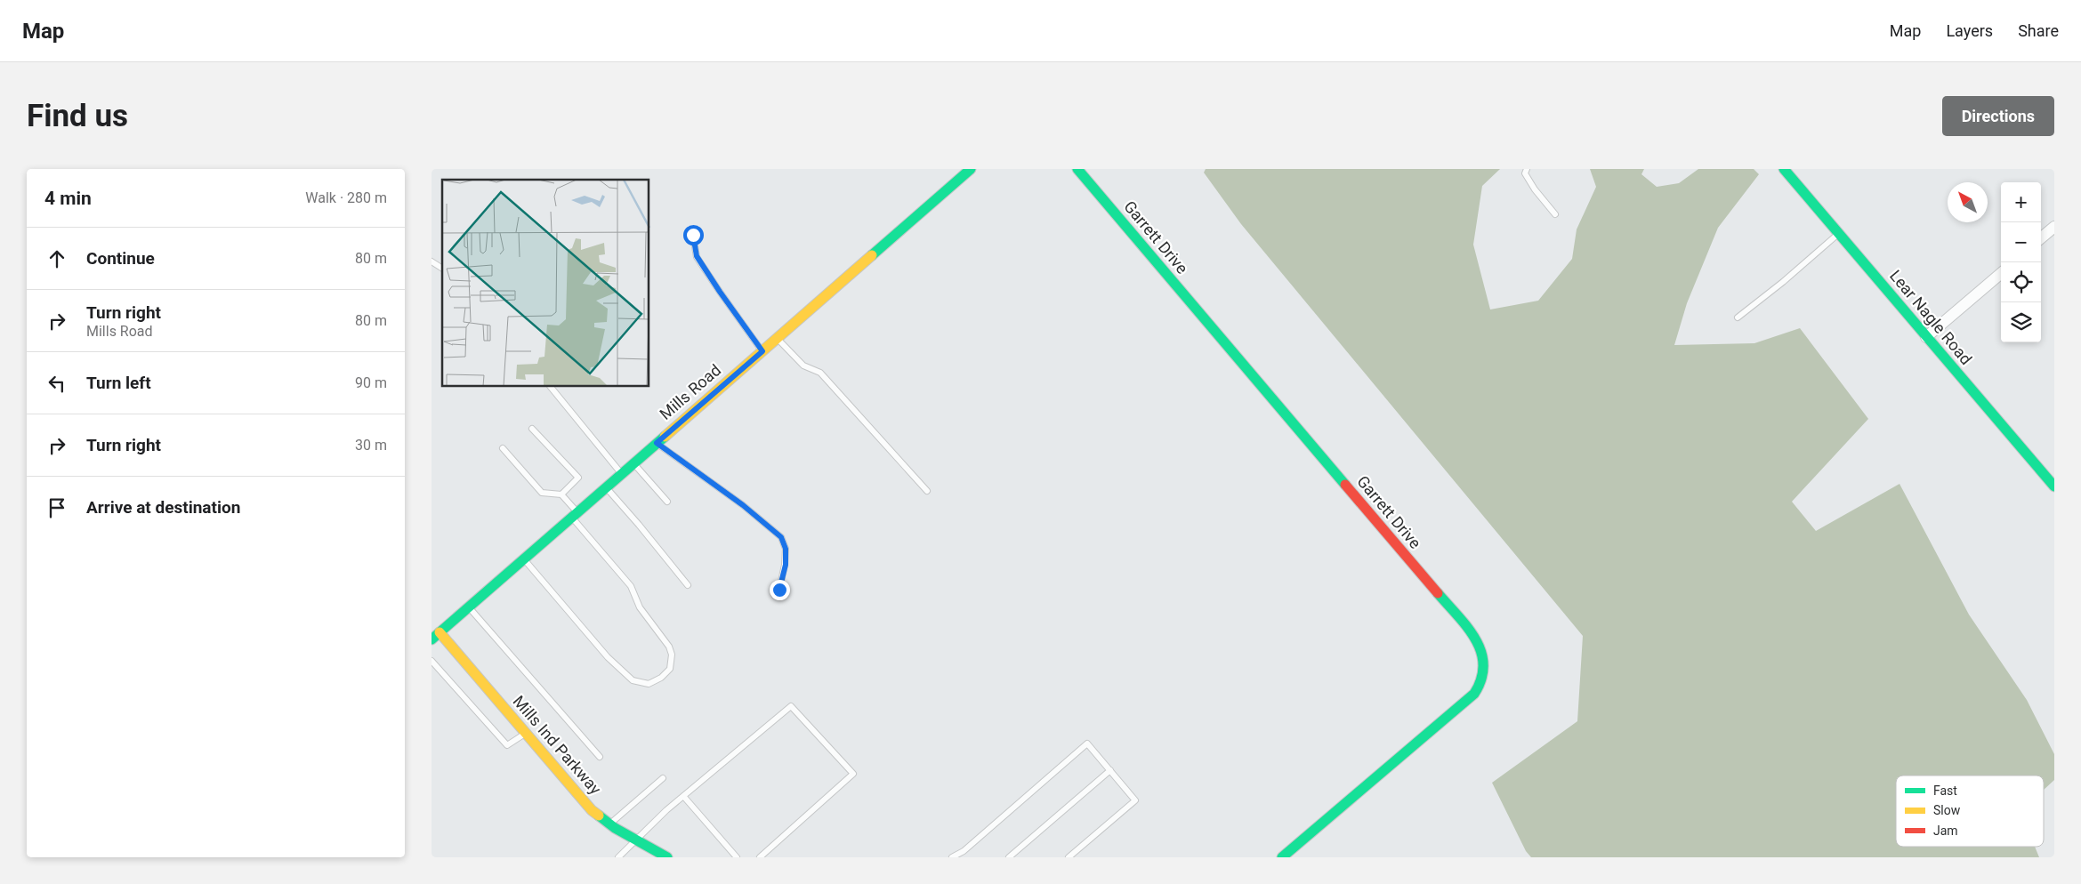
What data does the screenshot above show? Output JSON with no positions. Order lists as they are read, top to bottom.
{
  "streets": {
    "street": [
      "Garrett Drive",
      "Lear Nagle Road",
      "Mills Road",
      "Mills Ind Parkway"
    ]
  },
  "crossings": [
    ["Mills Road", "Mills Ind Parkway"]
  ],
  "legend": ["Fast", "Slow", "Jam"],
  "north": "top left",
  "page": {
    "header": "Map",
    "nav": ["Map", "Layers", "Share"],
    "buttons": "Directions",
    "title": "Find us",
    "heading": ["4 min", "Walk · 280 m"],
    "map_buttons": ["+", "−"],
    "list": [
      ["Continue", "80 m"],
      ["Turn right", "Mills Road", "80 m"],
      ["Turn left", "90 m"],
      ["Turn right", "30 m"],
      "Arrive at destination"
    ]
  }
}
